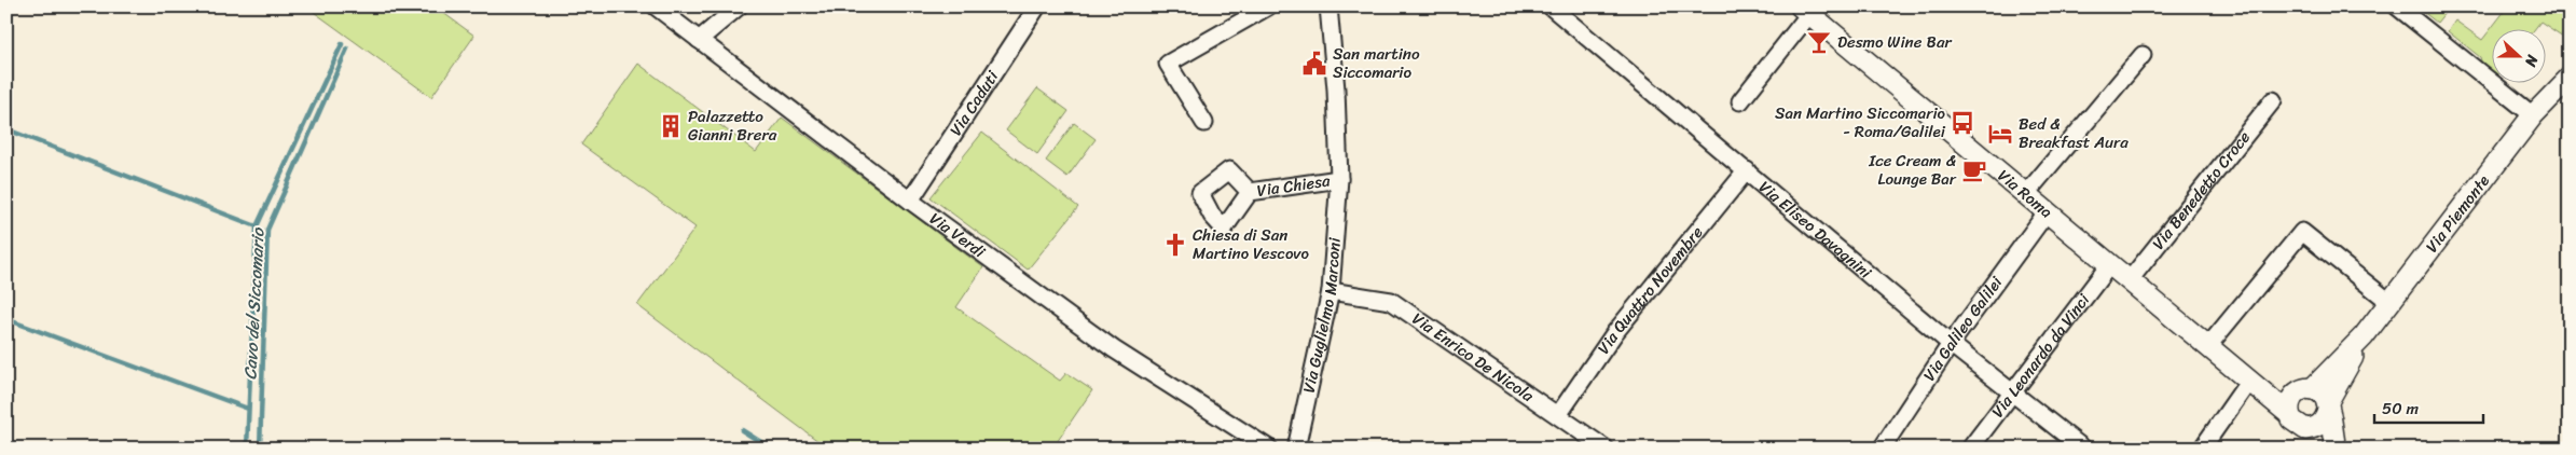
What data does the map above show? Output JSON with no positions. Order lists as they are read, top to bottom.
{
  "streets": {
    "street": [
      "Via Caduti",
      "Via Chiesa",
      "Via Benedetto Croce",
      "Via Roma",
      "Via Piemonte",
      "Via Eliseo Davagnini",
      "Via Verdi",
      "Via Quattro Novembre",
      "Via Guglielmo Marconi",
      "Via Galileo Galilei",
      "Via Enrico De Nicola",
      "Via Leonardo da Vinci"
    ]
  },
  "crossings": [
    ["Via Caduti", "Via Verdi"],
    ["Via Chiesa", "Via Guglielmo Marconi"],
    ["Via Benedetto Croce", "Via Roma"],
    ["Via Roma", "Via Piemonte"],
    ["Via Roma", "Via Galileo Galilei"],
    ["Via Roma", "Via Leonardo da Vinci"],
    ["Via Eliseo Davagnini", "Via Quattro Novembre"],
    ["Via Eliseo Davagnini", "Via Galileo Galilei"],
    ["Via Eliseo Davagnini", "Via Leonardo da Vinci"],
    ["Via Quattro Novembre", "Via Enrico De Nicola"],
    ["Via Guglielmo Marconi", "Via Enrico De Nicola"]
  ],
  "water": ["Cavo del Siccomario"],
  "places": {
    "bar": ["Desmo Wine Bar"],
    "public building": ["San martino Siccomario"],
    "bus stop": ["San Martino Siccomario - Roma/Galilei"],
    "building": ["Palazzetto Gianni Brera"],
    "hotel": ["Bed & Breakfast Aura"],
    "cafe": ["Ice Cream & Lounge Bar"],
    "church": ["Chiesa di San Martino Vescovo"]
  },
  "scale_bar": "50 m",
  "north": "right"
}
